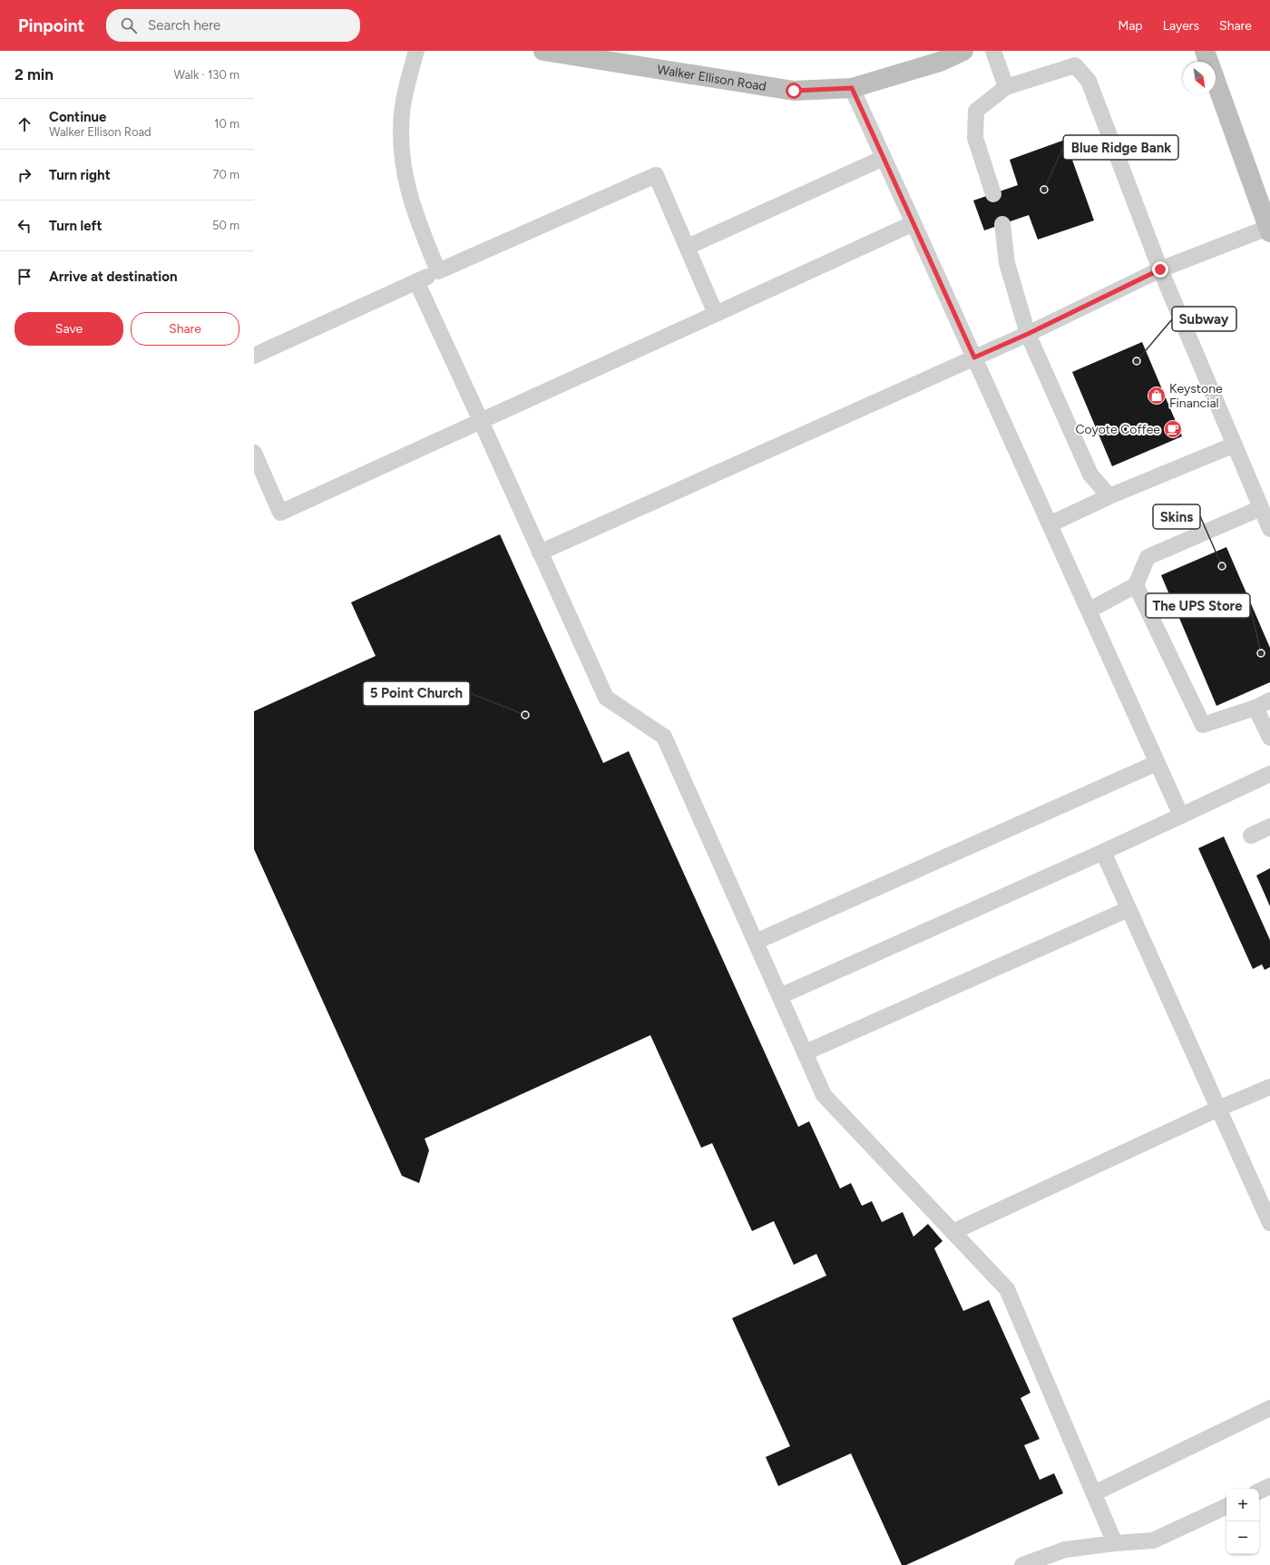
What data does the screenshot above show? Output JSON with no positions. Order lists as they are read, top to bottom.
{
  "streets": {
    "street": ["Walker Ellison Road"]
  },
  "places": {
    "other": [
      "Blue Ridge Bank",
      "Subway",
      "Skins",
      "The UPS Store",
      "5 Point Church"
    ],
    "shop": ["Keystone Financial"],
    "cafe": ["Coyote Coffee"]
  },
  "north": "bottom right",
  "page": {
    "header": "Pinpoint",
    "search": "Search here",
    "nav": ["Map", "Layers", "Share"],
    "heading": ["2 min", "Walk · 130 m"],
    "list": [
      ["Continue", "Walker Ellison Road", "10 m"],
      ["Turn right", "70 m"],
      ["Turn left", "50 m"],
      "Arrive at destination"
    ],
    "buttons": ["Save", "Share"],
    "map_buttons": ["+", "−"]
  }
}
